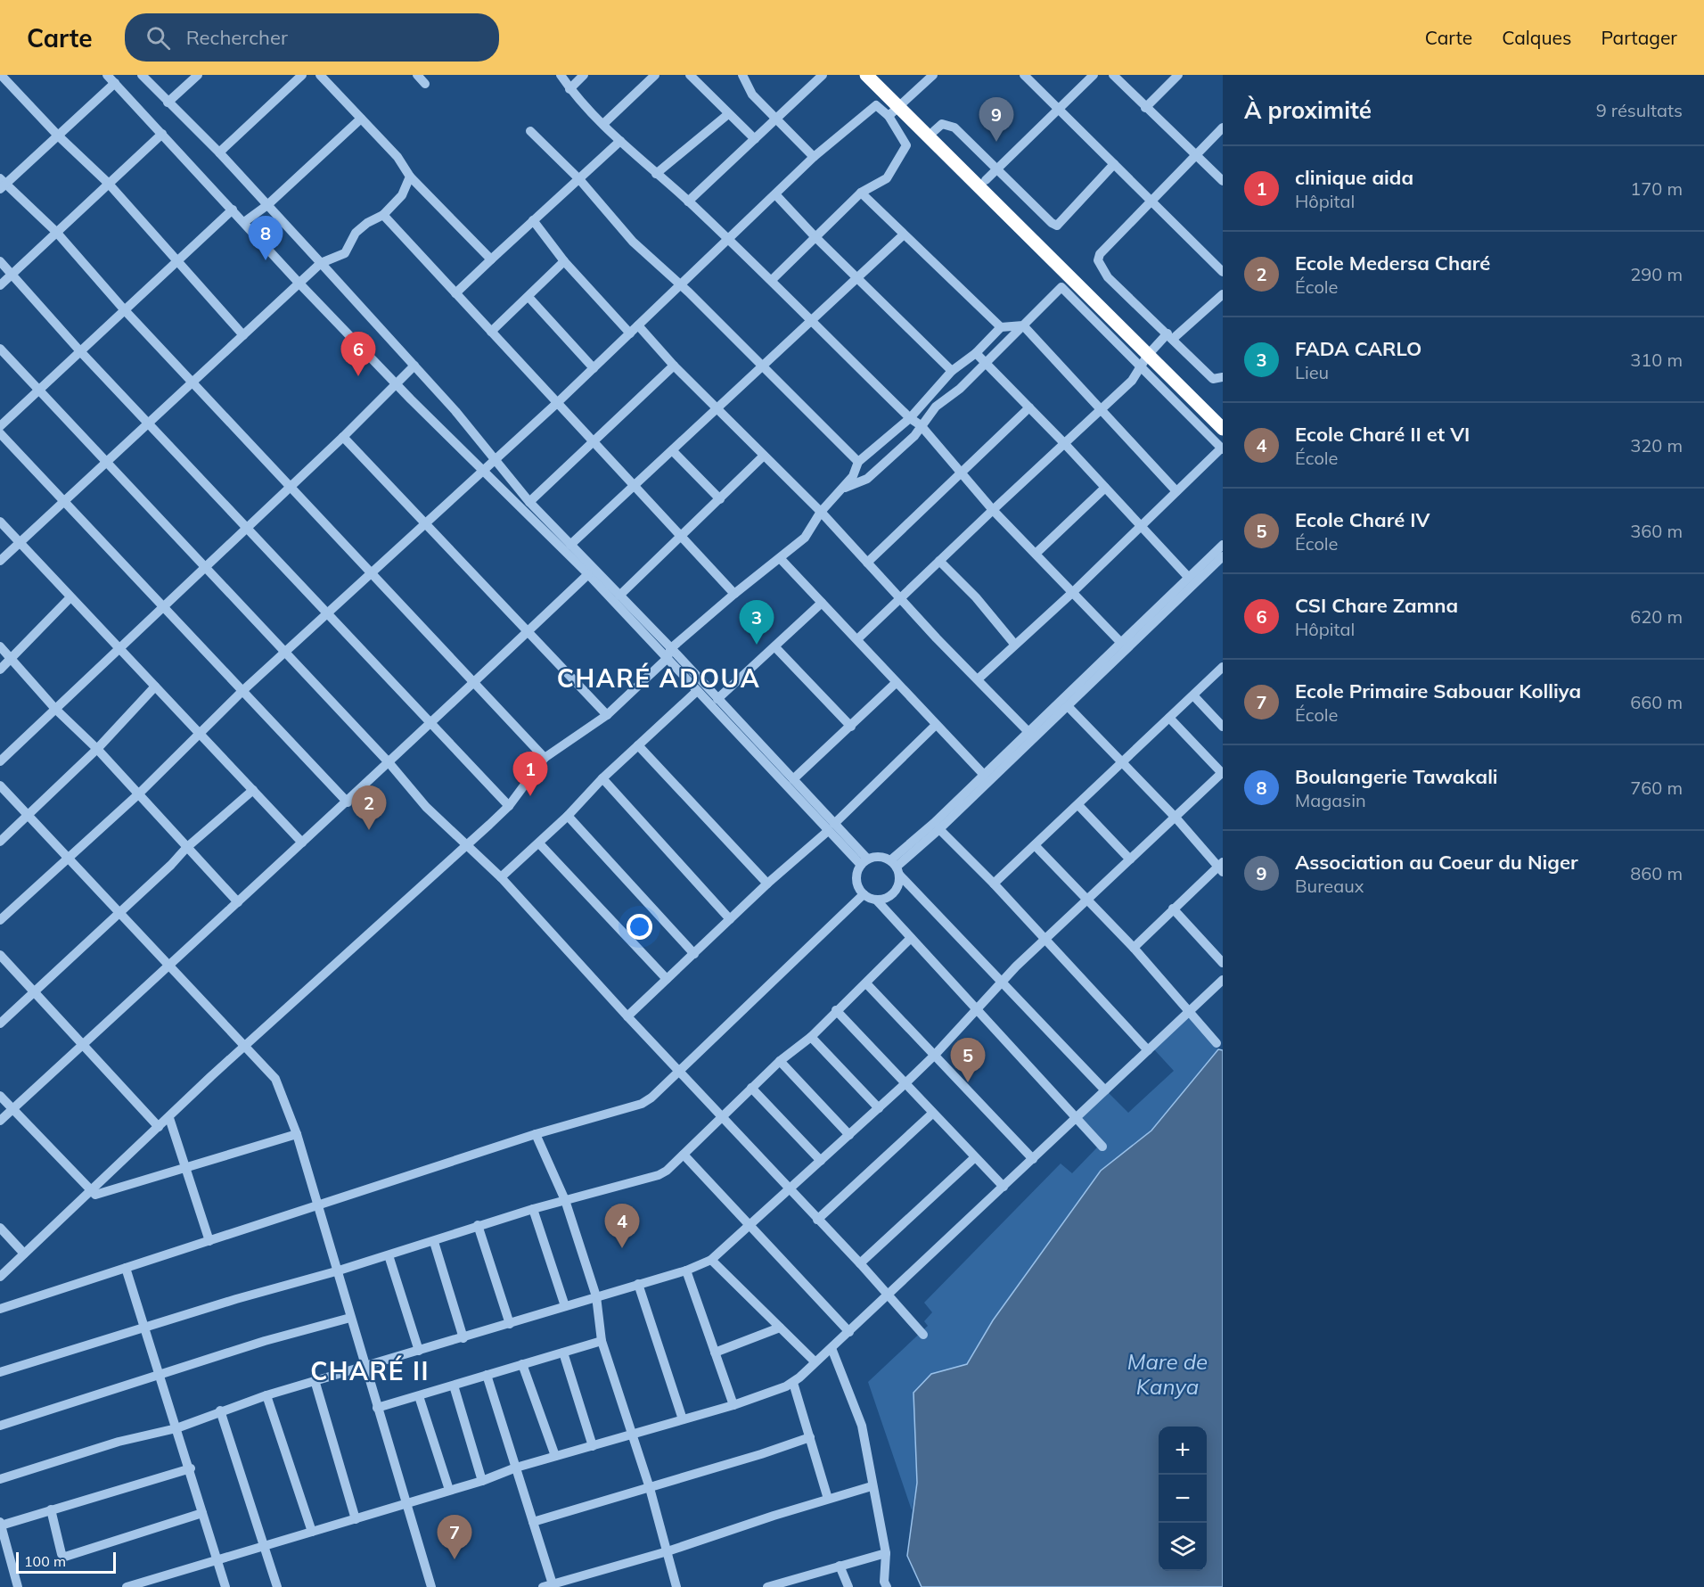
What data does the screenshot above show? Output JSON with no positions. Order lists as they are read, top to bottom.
{
  "districts": ["CHARÉ ADOUA", "CHARÉ II"],
  "water": ["Mare de Kanya"],
  "scale_bar": "100 m",
  "page": {
    "header": "Carte",
    "search": "Rechercher",
    "nav": ["Carte", "Calques", "Partager"],
    "heading": ["À proximité", "9 résultats"],
    "pins": [
      "9",
      "8",
      "6",
      "3",
      "1",
      "2",
      "5",
      "4",
      "7"
    ],
    "list": [
      {
        "mark": "1",
        "name": "clinique aida",
        "note": "Hôpital",
        "value": "170 m"
      },
      {
        "mark": "2",
        "name": "Ecole Medersa Charé",
        "note": "École",
        "value": "290 m"
      },
      {
        "mark": "3",
        "name": "FADA CARLO",
        "note": "Lieu",
        "value": "310 m"
      },
      {
        "mark": "4",
        "name": "Ecole Charé II et VI",
        "note": "École",
        "value": "320 m"
      },
      {
        "mark": "5",
        "name": "Ecole Charé IV",
        "note": "École",
        "value": "360 m"
      },
      {
        "mark": "6",
        "name": "CSI Chare Zamna",
        "note": "Hôpital",
        "value": "620 m"
      },
      {
        "mark": "7",
        "name": "Ecole Primaire Sabouar Kolliya",
        "note": "École",
        "value": "660 m"
      },
      {
        "mark": "8",
        "name": "Boulangerie Tawakali",
        "note": "Magasin",
        "value": "760 m"
      },
      {
        "mark": "9",
        "name": "Association au Coeur du Niger",
        "note": "Bureaux",
        "value": "860 m"
      }
    ],
    "map_buttons": ["+", "−"],
    "scale": "100 m"
  }
}
